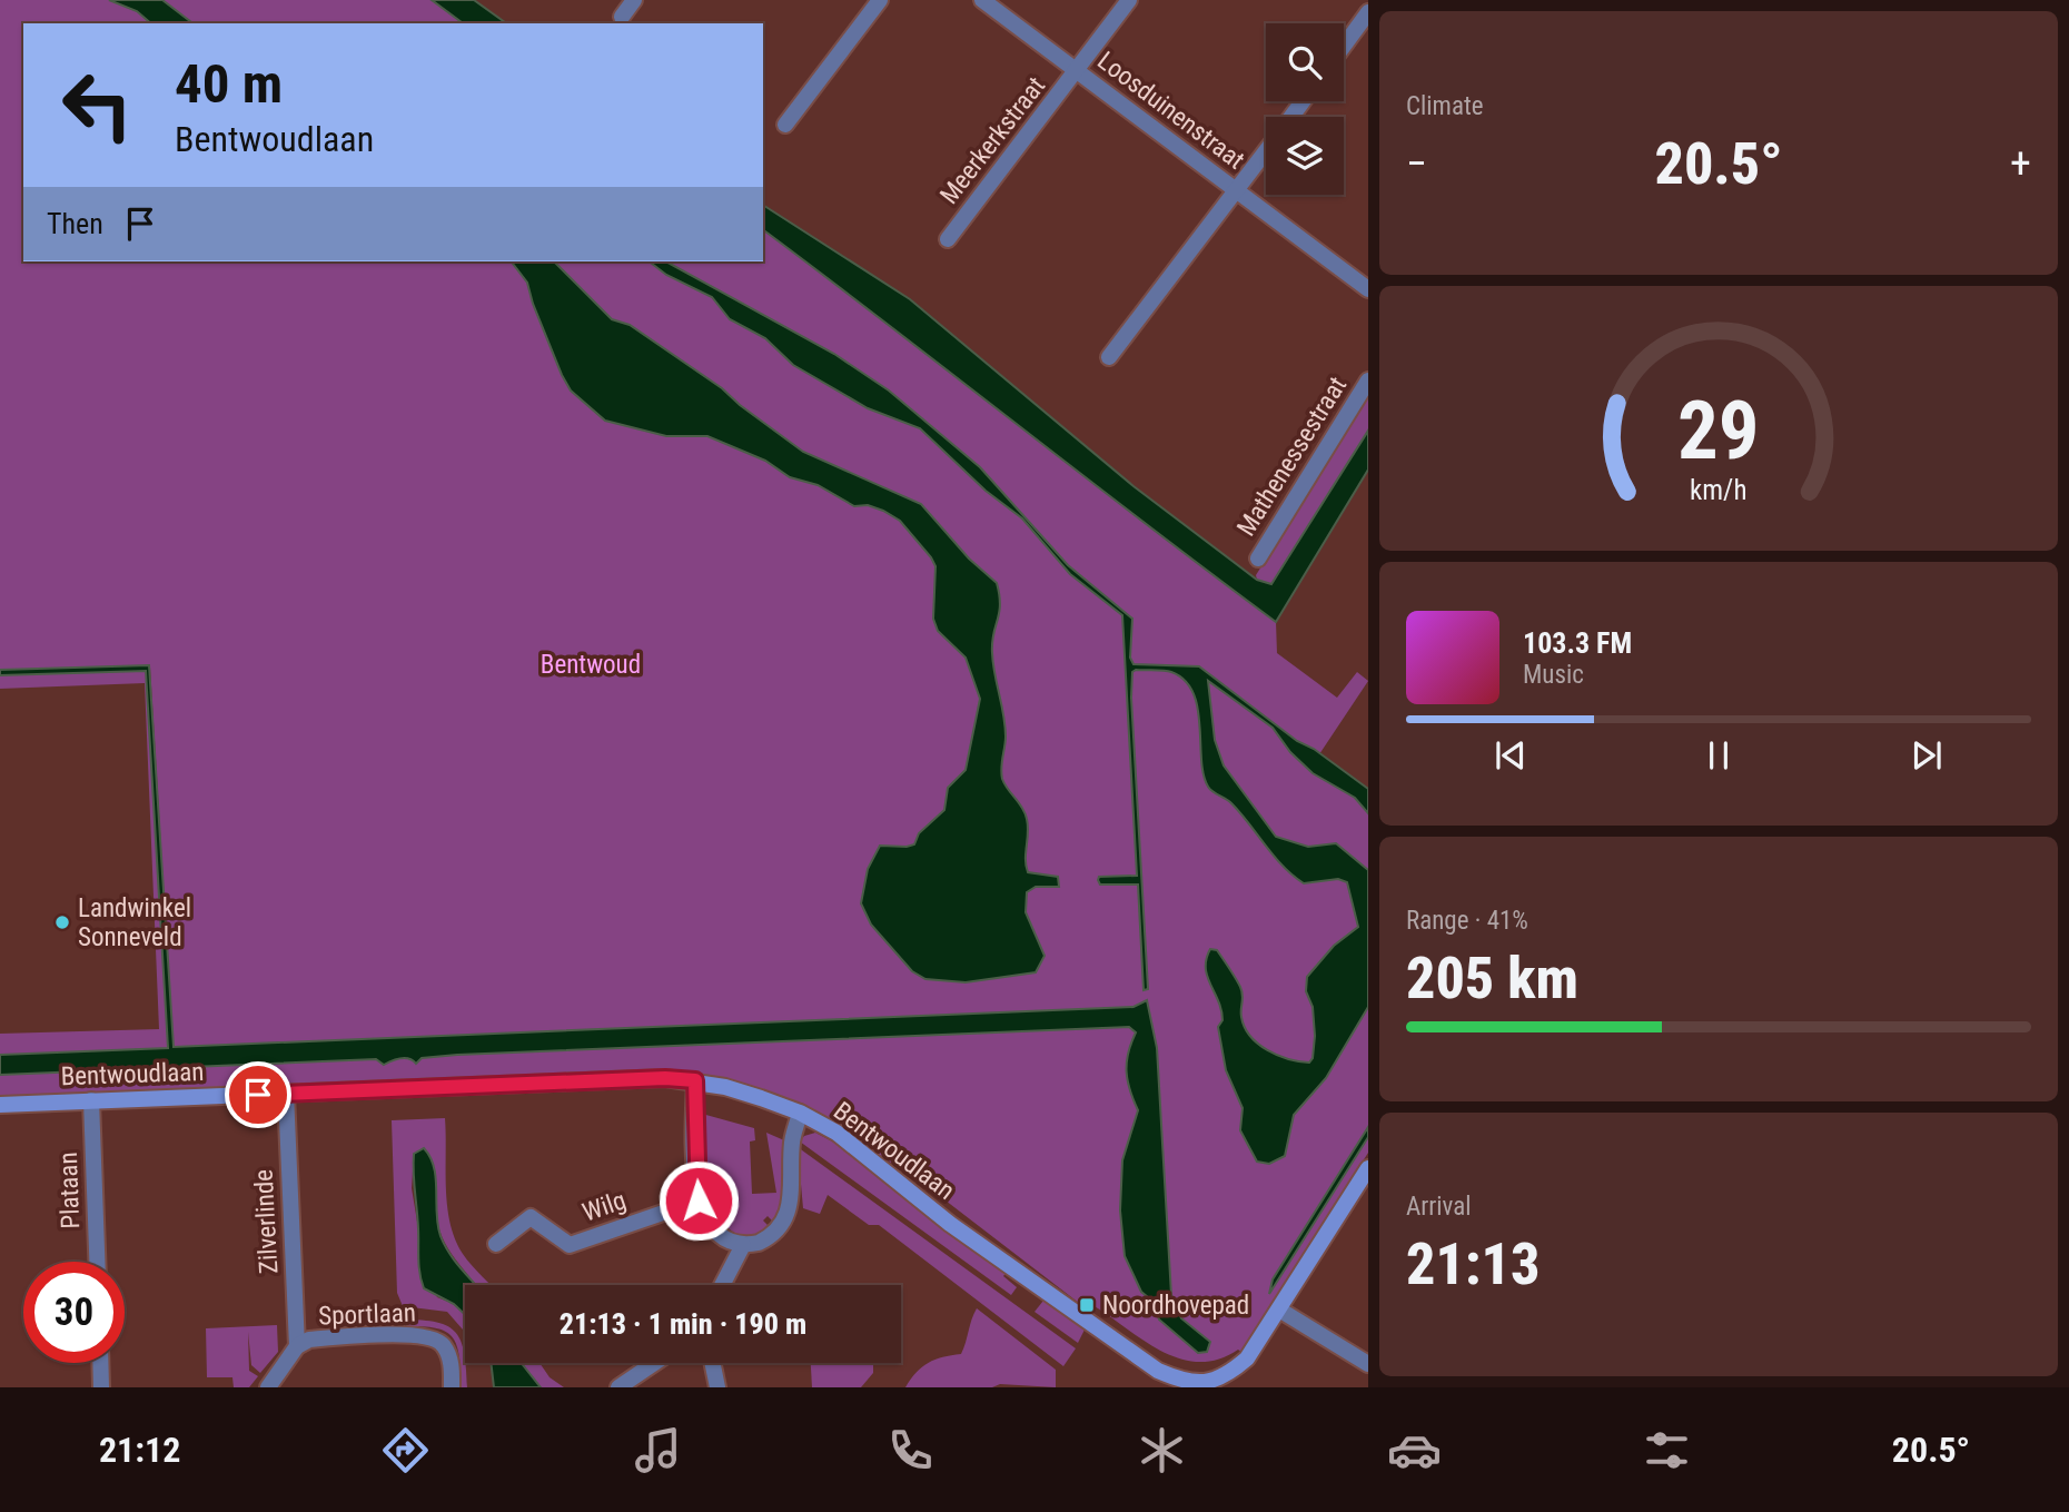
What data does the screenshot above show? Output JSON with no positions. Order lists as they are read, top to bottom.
{
  "streets": {
    "main road": ["Bentwoudlaan"],
    "street": [
      "Loosduinenstraat",
      "Meerkerkstraat",
      "Mathenessestraat",
      "Plataan",
      "Wilg",
      "Zilverlinde",
      "Sportlaan"
    ]
  },
  "crossings": [
    ["Loosduinenstraat", "Meerkerkstraat"],
    ["Bentwoudlaan", "Plataan"],
    ["Bentwoudlaan", "Zilverlinde"],
    ["Zilverlinde", "Sportlaan"]
  ],
  "parks": ["Bentwoud"],
  "places": {
    "other": ["Landwinkel Sonneveld"],
    "transit": ["Noordhovepad"]
  },
  "page": {
    "tile": [
      "Climate",
      ["Range · 41%", "205 km"],
      ["Arrival", "21:13"]
    ],
    "turn": ["40 m", "Bentwoudlaan"],
    "heat": ["−", "20.5°", "+"],
    "then": "Then",
    "song": ["103.3 FM", "Music"],
    "limit": "30",
    "trip": "21:13 · 1 min · 190 m",
    "tabs": ["21:12", "20.5°"],
    "gauge": ["29", "km/h"]
  }
}
